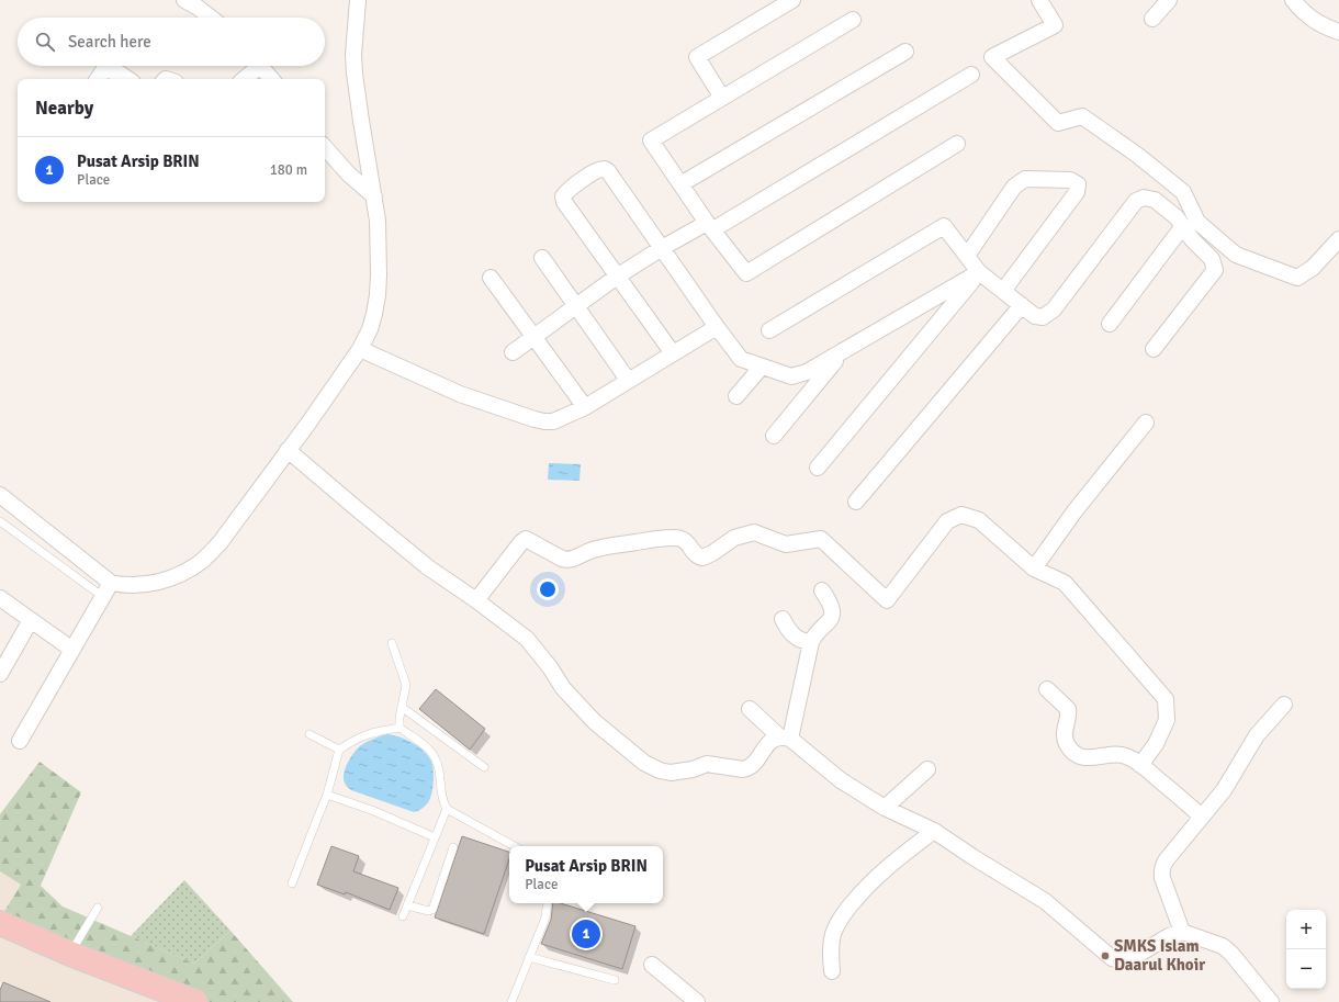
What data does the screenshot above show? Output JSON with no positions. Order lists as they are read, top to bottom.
{
  "places": ["SMKS Islam Daarul Khoir"],
  "page": {
    "search": "Search here",
    "heading": "Nearby",
    "list": [
      {
        "mark": "1",
        "name": "Pusat Arsip BRIN",
        "note": "Place",
        "value": "180 m"
      }
    ],
    "popup": ["Pusat Arsip BRIN", "Place"],
    "map_buttons": ["+", "−"],
    "pins": "1"
  }
}
